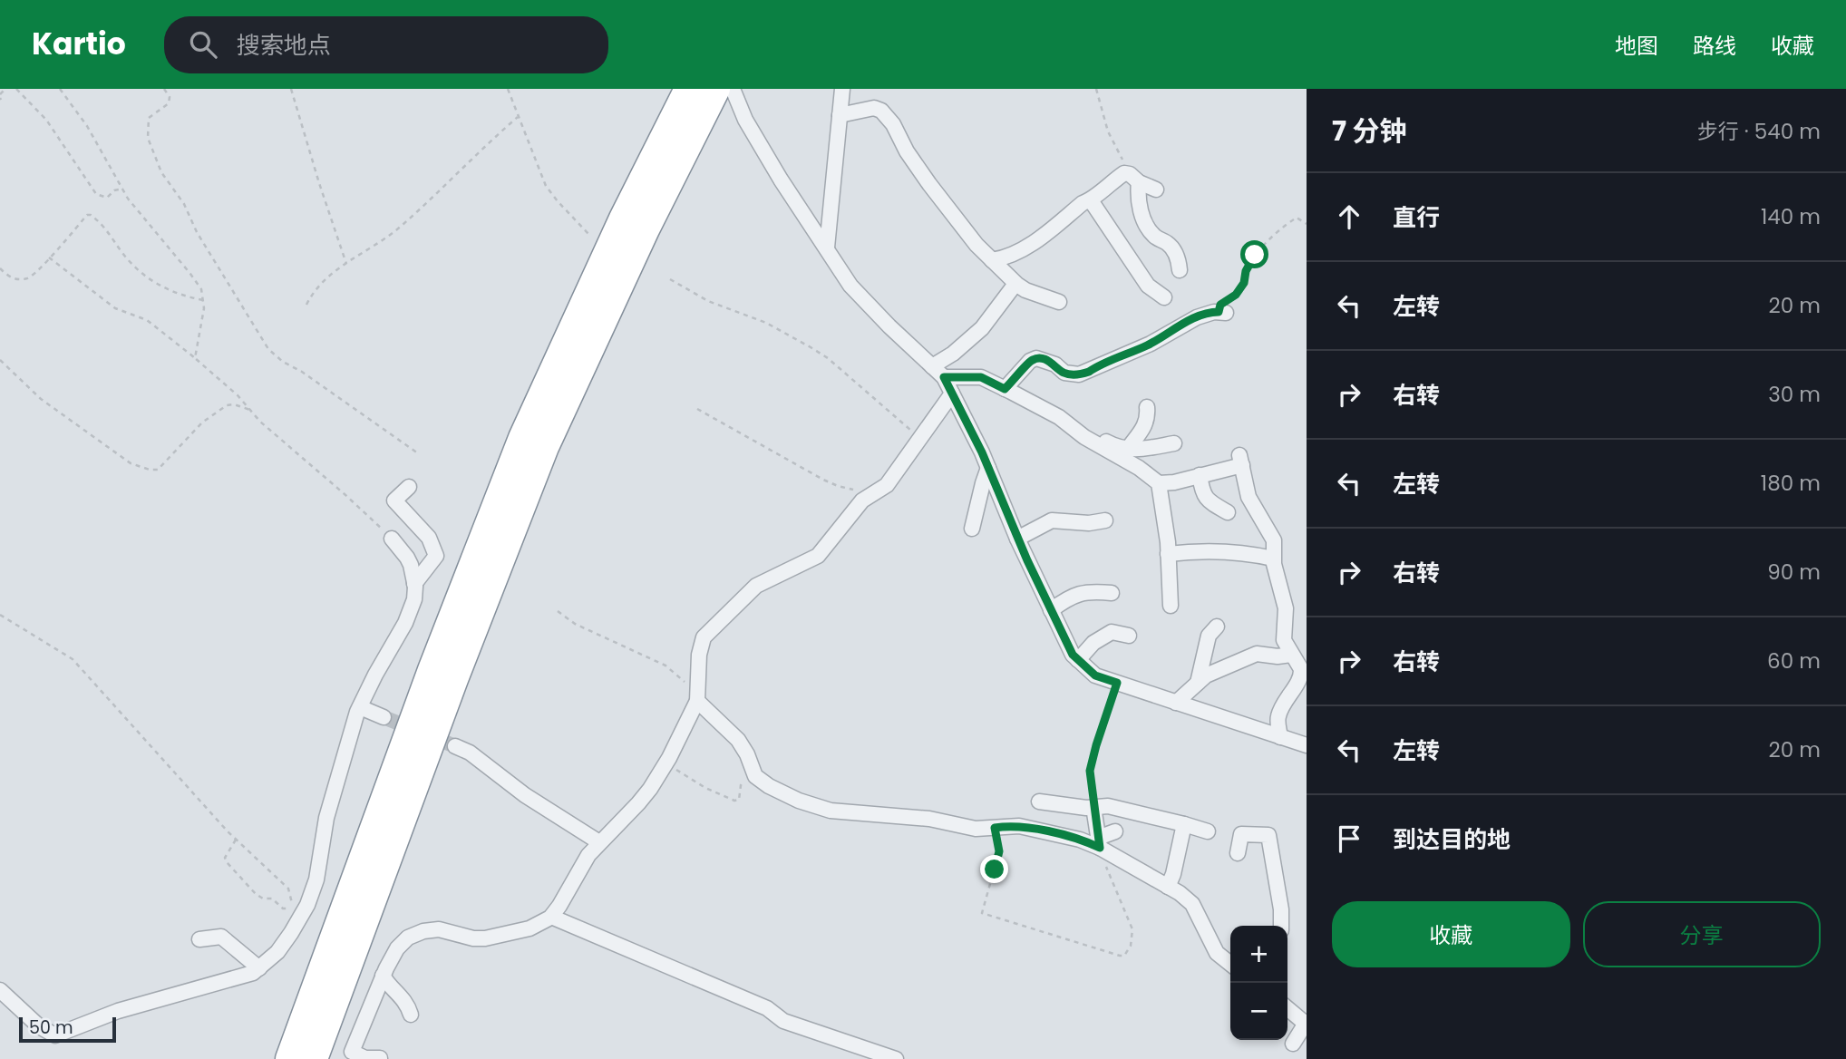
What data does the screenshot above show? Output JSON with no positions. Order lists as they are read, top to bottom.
{
  "scale_bar": "50 m",
  "page": {
    "header": "Kartio",
    "search": "搜索地点",
    "nav": ["地图", "路线", "收藏"],
    "heading": ["7 分钟", "步行 · 540 m"],
    "list": [
      ["直行", "140 m"],
      ["左转", "20 m"],
      ["右转", "30 m"],
      ["左转", "180 m"],
      ["右转", "90 m"],
      ["右转", "60 m"],
      ["左转", "20 m"],
      "到达目的地"
    ],
    "buttons": ["收藏", "分享"],
    "map_buttons": ["+", "−"],
    "scale": "50 m"
  }
}
